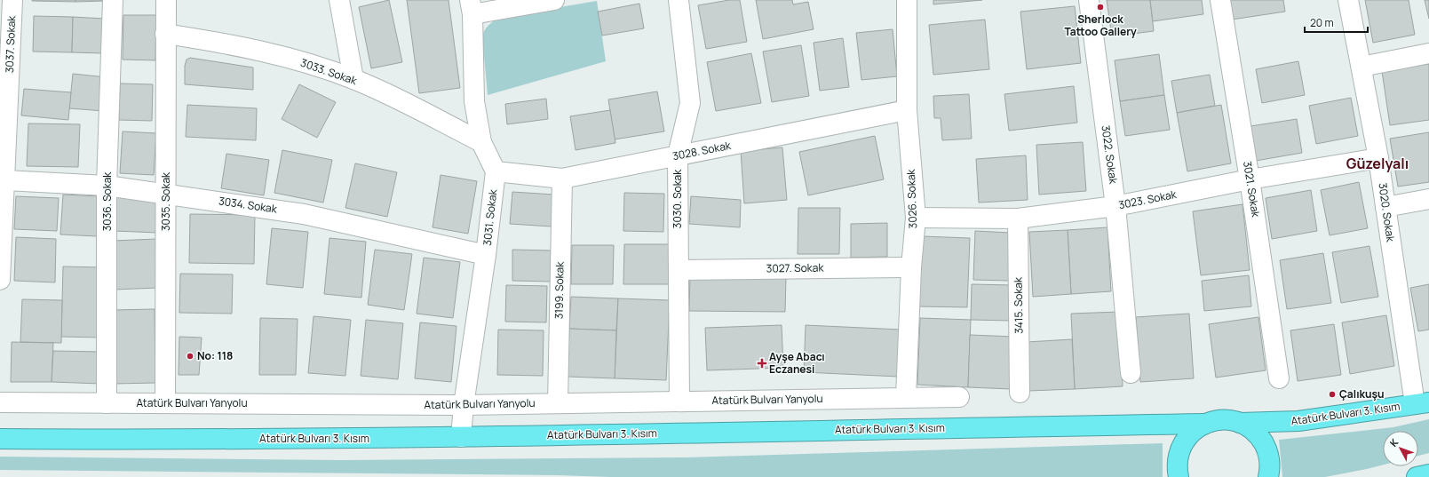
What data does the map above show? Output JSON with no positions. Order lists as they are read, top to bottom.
{
  "streets": {
    "highway": ["Atatürk Bulvarı 3. Kısım"],
    "street": [
      "3037. Sokak",
      "3033. Sokak",
      "3028. Sokak",
      "3022. Sokak",
      "3021. Sokak",
      "3030. Sokak",
      "3026. Sokak",
      "3023. Sokak",
      "3036. Sokak",
      "3035. Sokak",
      "3034. Sokak",
      "3020. Sokak",
      "3031. Sokak",
      "3027. Sokak",
      "3199. Sokak",
      "3415. Sokak",
      "Atatürk Bulvarı Yanyolu"
    ]
  },
  "crossings": [
    ["3037. Sokak", "3034. Sokak"],
    ["3033. Sokak", "3035. Sokak"],
    ["3028. Sokak", "3030. Sokak"],
    ["3028. Sokak", "3026. Sokak"],
    ["3028. Sokak", "3031. Sokak"],
    ["3028. Sokak", "3199. Sokak"],
    ["3022. Sokak", "3023. Sokak"],
    ["3021. Sokak", "3023. Sokak"],
    ["3030. Sokak", "3027. Sokak"],
    ["3030. Sokak", "Atatürk Bulvarı Yanyolu"],
    ["3026. Sokak", "3023. Sokak"],
    ["3026. Sokak", "3027. Sokak"],
    ["3026. Sokak", "Atatürk Bulvarı Yanyolu"],
    ["3023. Sokak", "3020. Sokak"],
    ["3023. Sokak", "3415. Sokak"],
    ["3036. Sokak", "3034. Sokak"],
    ["3036. Sokak", "Atatürk Bulvarı Yanyolu"],
    ["3035. Sokak", "3034. Sokak"],
    ["3035. Sokak", "Atatürk Bulvarı Yanyolu"],
    ["3034. Sokak", "3031. Sokak"],
    ["3020. Sokak", "Atatürk Bulvarı 3. Kısım"],
    ["3031. Sokak", "Atatürk Bulvarı Yanyolu"],
    ["3031. Sokak", "Atatürk Bulvarı 3. Kısım"],
    ["3199. Sokak", "Atatürk Bulvarı Yanyolu"]
  ],
  "districts": ["Güzelyalı"],
  "places": {
    "other": ["Sherlock Tattoo Gallery", "No: 118", "Çalıkuşu"],
    "health": ["Ayşe Abacı Eczanesi"]
  },
  "scale_bar": "20 m",
  "north": "top left"
}
